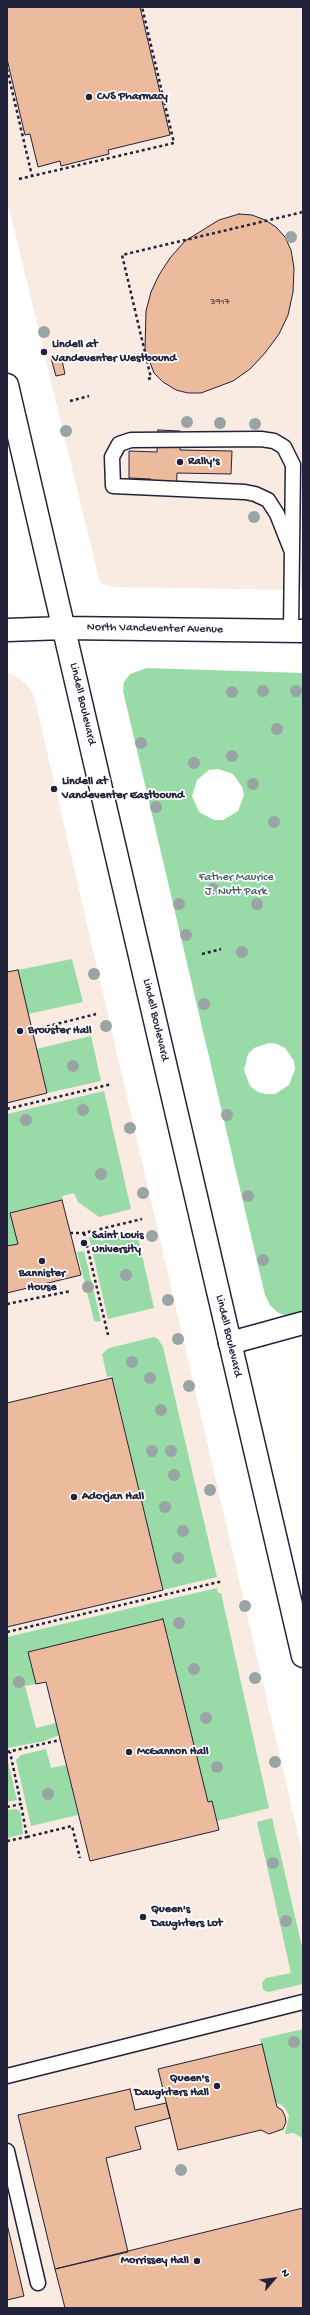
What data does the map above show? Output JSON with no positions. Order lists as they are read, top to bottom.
{
  "streets": {
    "main road": ["North Vandeventer Avenue", "Lindell Boulevard"]
  },
  "crossings": [
    ["North Vandeventer Avenue", "Lindell Boulevard"]
  ],
  "parks": ["Father Maurice J. Nutt Park"],
  "places": [
    "CVS Pharmacy",
    "Lindell at Vandeventer Westbound",
    "Rally's",
    "Lindell at Vandeventer Eastbound",
    "Brouster Hall",
    "Saint Louis University",
    "Bannister House",
    "Adorjan Hall",
    "McGannon Hall",
    "Queen's Daughters Lot",
    "Queen's Daughters Hall",
    "Morrissey Hall"
  ],
  "house_numbers": ["3917"],
  "north": "top right"
}
